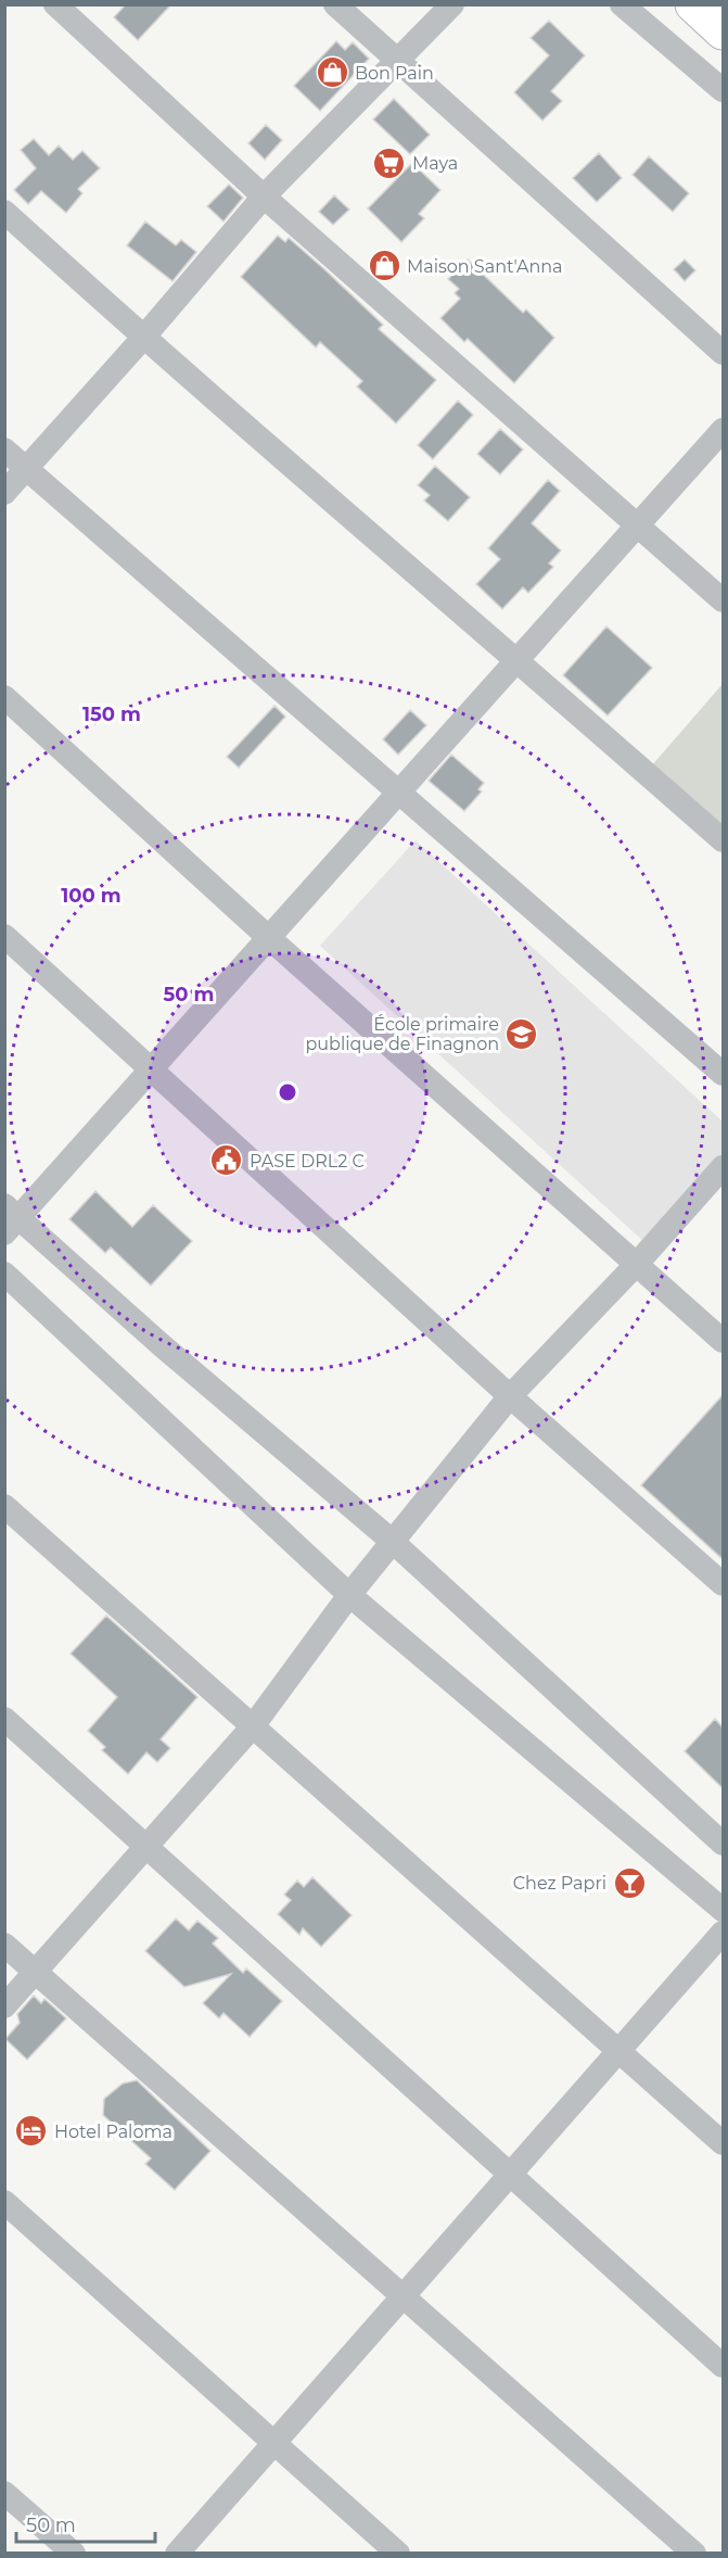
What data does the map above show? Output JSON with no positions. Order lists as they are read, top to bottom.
{
  "places": {
    "shop": ["Bon Pain", "Maison Sant'Anna"],
    "supermarket": ["Maya"],
    "school or university": ["École primaire publique de Finagnon"],
    "public building": ["PASE DRL2 C"],
    "bar": ["Chez Papri"],
    "hotel": ["Hotel Paloma"]
  },
  "scale_bar": "50 m",
  "rings": ["150 m", "100 m", "50 m"]
}
